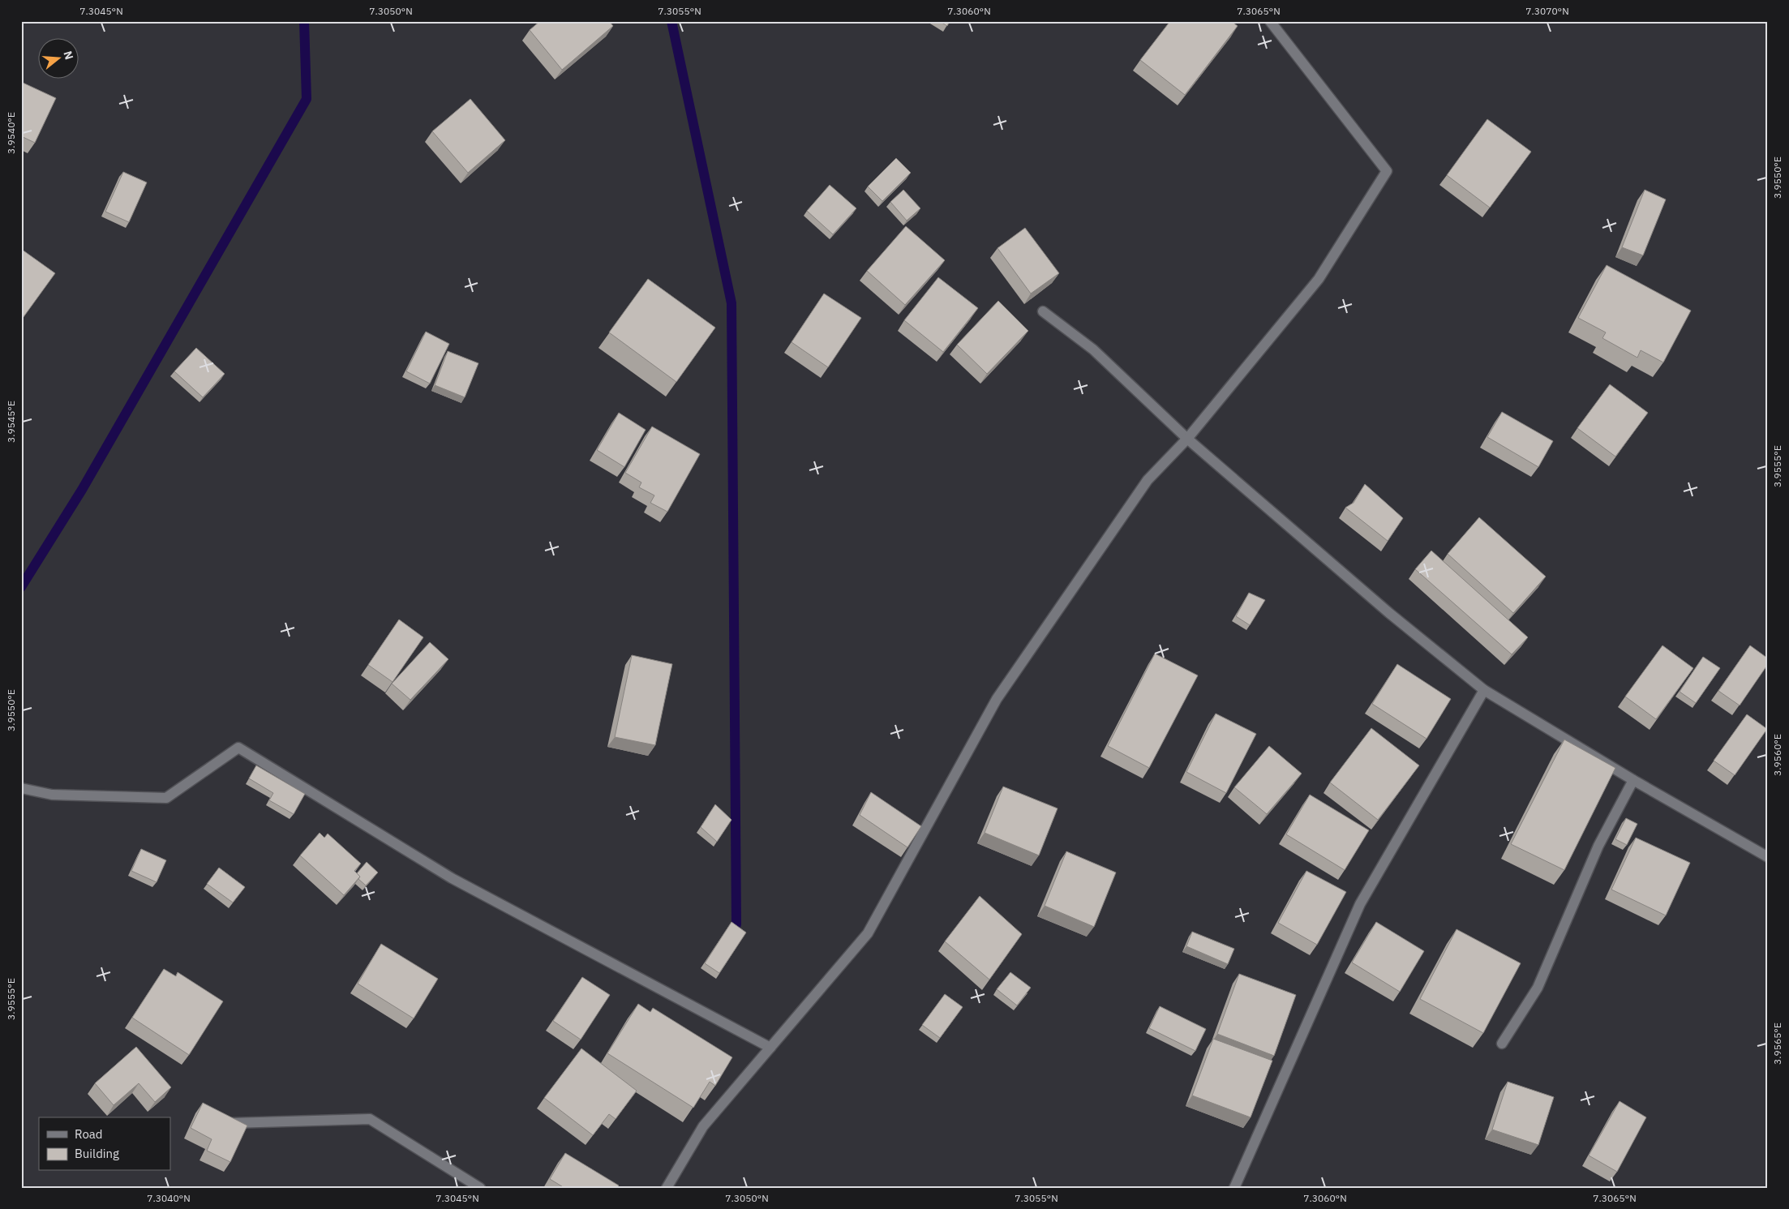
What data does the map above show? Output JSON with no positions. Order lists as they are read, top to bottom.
{
  "legend": ["Road", "Building"],
  "north": "right",
  "coordinates": [
    "7.3045°N",
    "7.3050°N",
    "7.3055°N",
    "7.3060°N",
    "7.3065°N",
    "7.3070°N",
    "3.9540°E",
    "3.9550°E",
    "3.9545°E",
    "3.9555°E",
    "3.9560°E",
    "3.9565°E",
    "7.3040°N"
  ]
}
